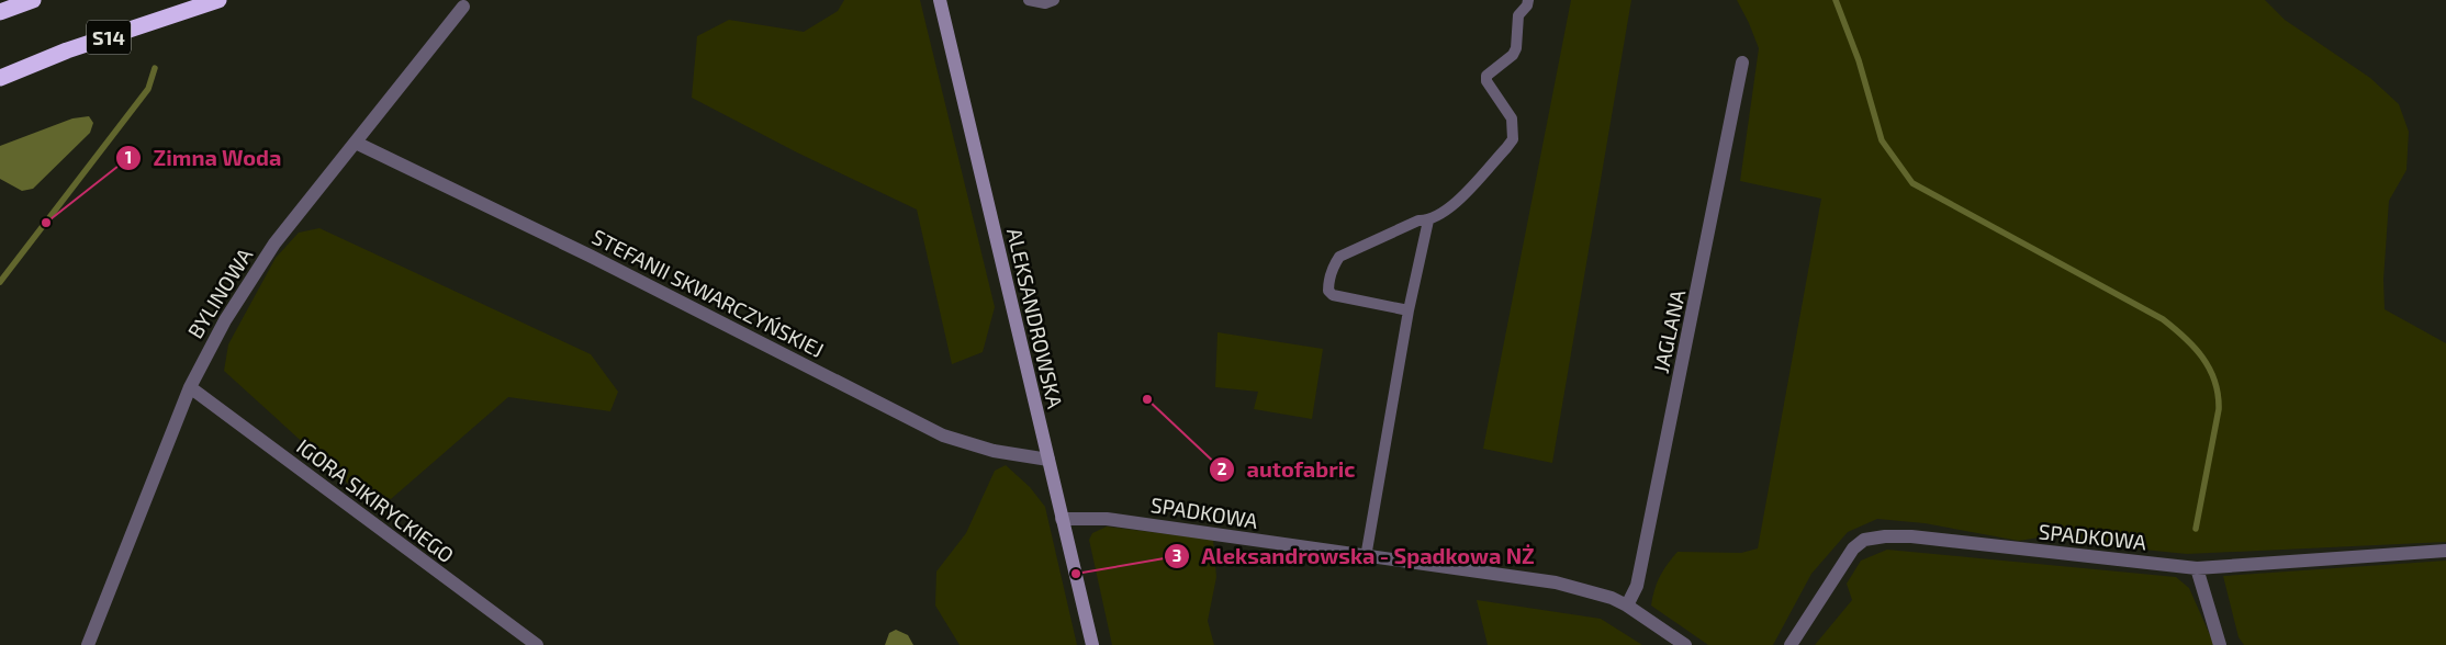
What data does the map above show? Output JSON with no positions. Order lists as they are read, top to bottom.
{
  "streets": {
    "highway": ["S14"],
    "main road": ["ALEKSANDROWSKA"],
    "street": [
      "BYLINOWA",
      "STEFANII SKWARCZYŃSKIEJ",
      "JAGLANA",
      "IGORA SIKIRYCKIEGO",
      "SPADKOWA"
    ]
  },
  "crossings": [
    ["BYLINOWA", "STEFANII SKWARCZYŃSKIEJ"],
    ["BYLINOWA", "IGORA SIKIRYCKIEGO"],
    ["STEFANII SKWARCZYŃSKIEJ", "ALEKSANDROWSKA"],
    ["ALEKSANDROWSKA", "SPADKOWA"],
    ["JAGLANA", "SPADKOWA"]
  ],
  "places": ["Zimna Woda", "autofabric", "Aleksandrowska - Spadkowa NŻ"]
}
